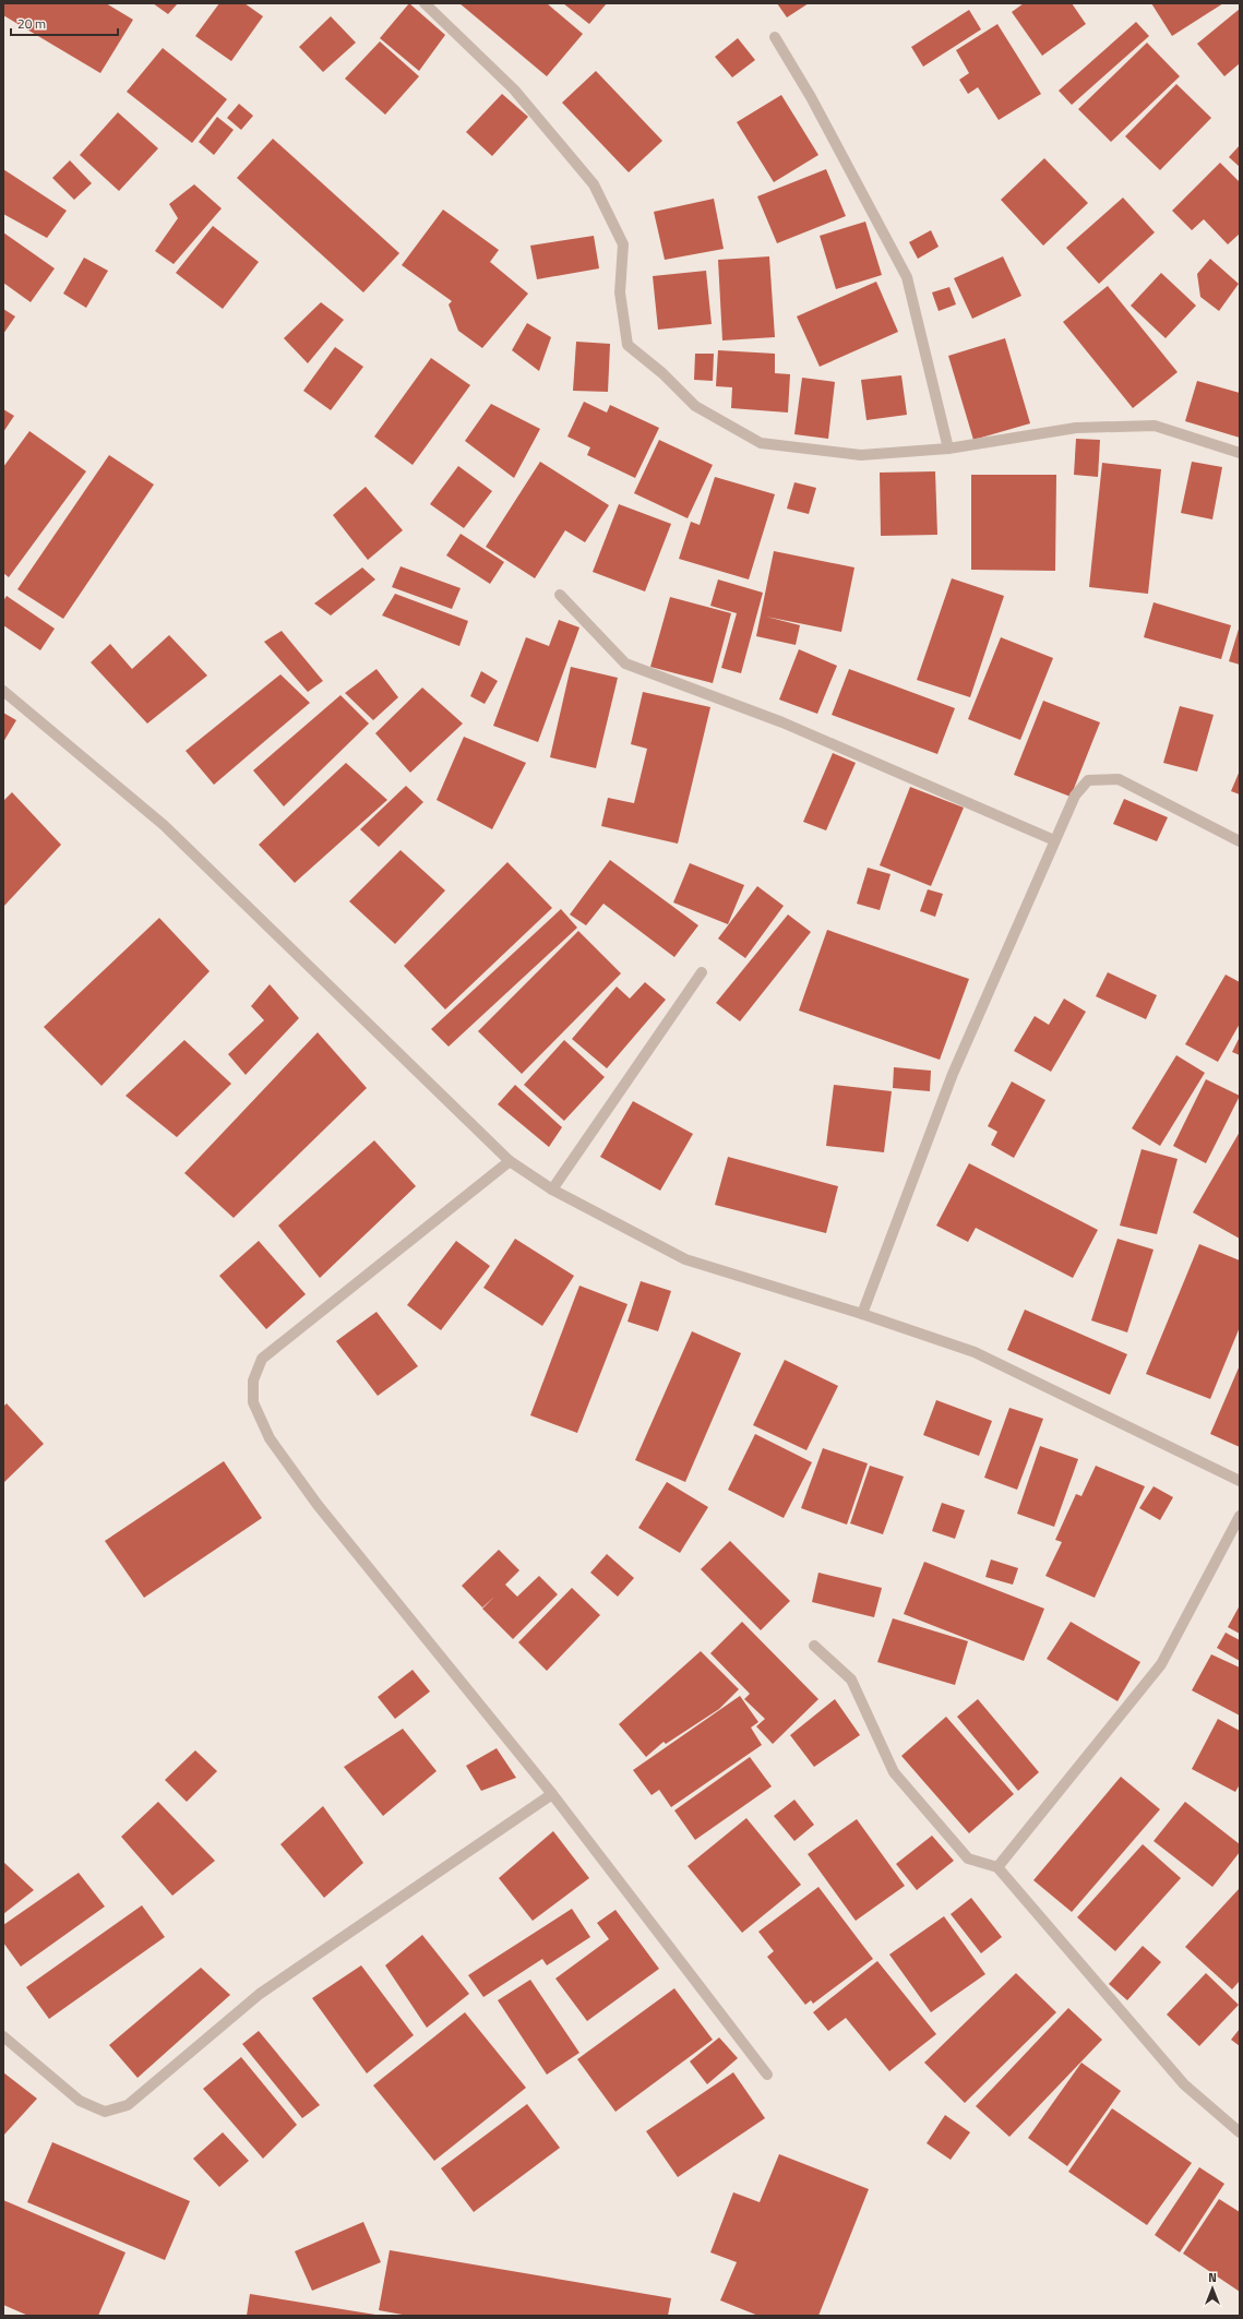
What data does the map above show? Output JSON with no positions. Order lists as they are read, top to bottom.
{
  "scale_bar": "20 m",
  "north": "top"
}
